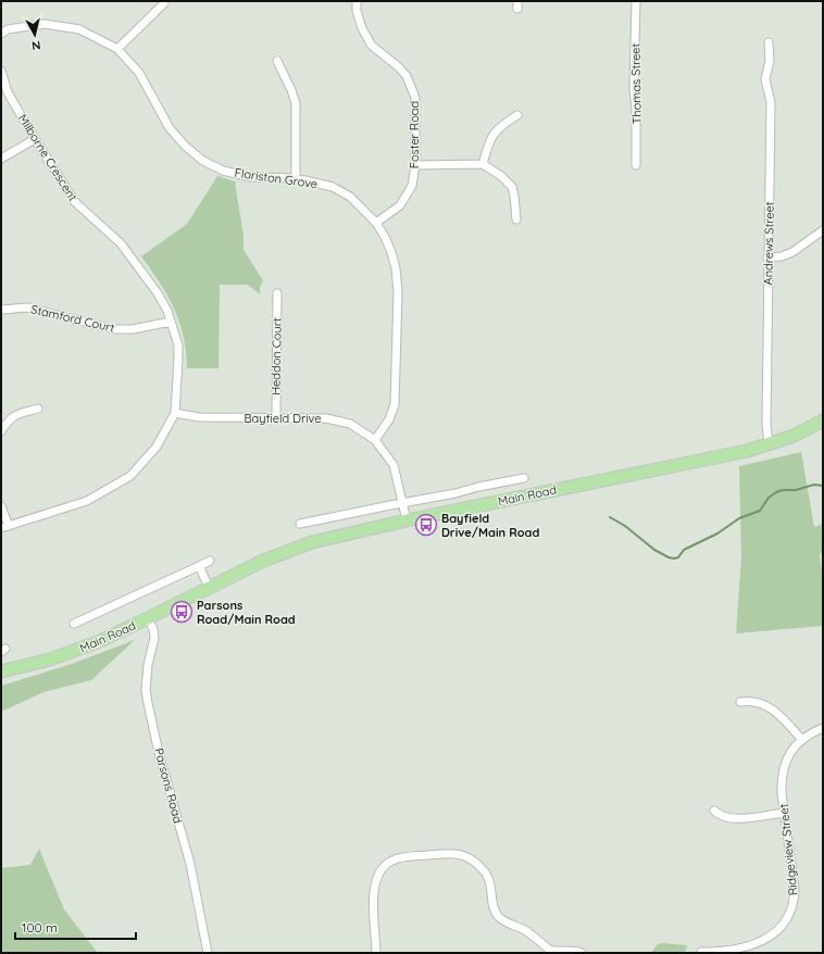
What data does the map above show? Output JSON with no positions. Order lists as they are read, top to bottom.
{
  "streets": {
    "main road": ["Main Road"],
    "street": [
      "Thomas Street",
      "Foster Road",
      "Milborne Crescent",
      "Floriston Grove",
      "Andrews Street",
      "Stamford Court",
      "Heddon Court",
      "Bayfield Drive",
      "Parsons Road",
      "Ridgeview Street"
    ]
  },
  "crossings": [
    ["Foster Road", "Floriston Grove"],
    ["Milborne Crescent", "Stamford Court"],
    ["Milborne Crescent", "Bayfield Drive"],
    ["Floriston Grove", "Bayfield Drive"],
    ["Andrews Street", "Main Road"],
    ["Heddon Court", "Bayfield Drive"],
    ["Bayfield Drive", "Main Road"],
    ["Main Road", "Parsons Road"]
  ],
  "places": {
    "bus stop": ["Bayfield Drive/Main Road", "Parsons Road/Main Road"]
  },
  "scale_bar": "100 m",
  "north": "bottom"
}
